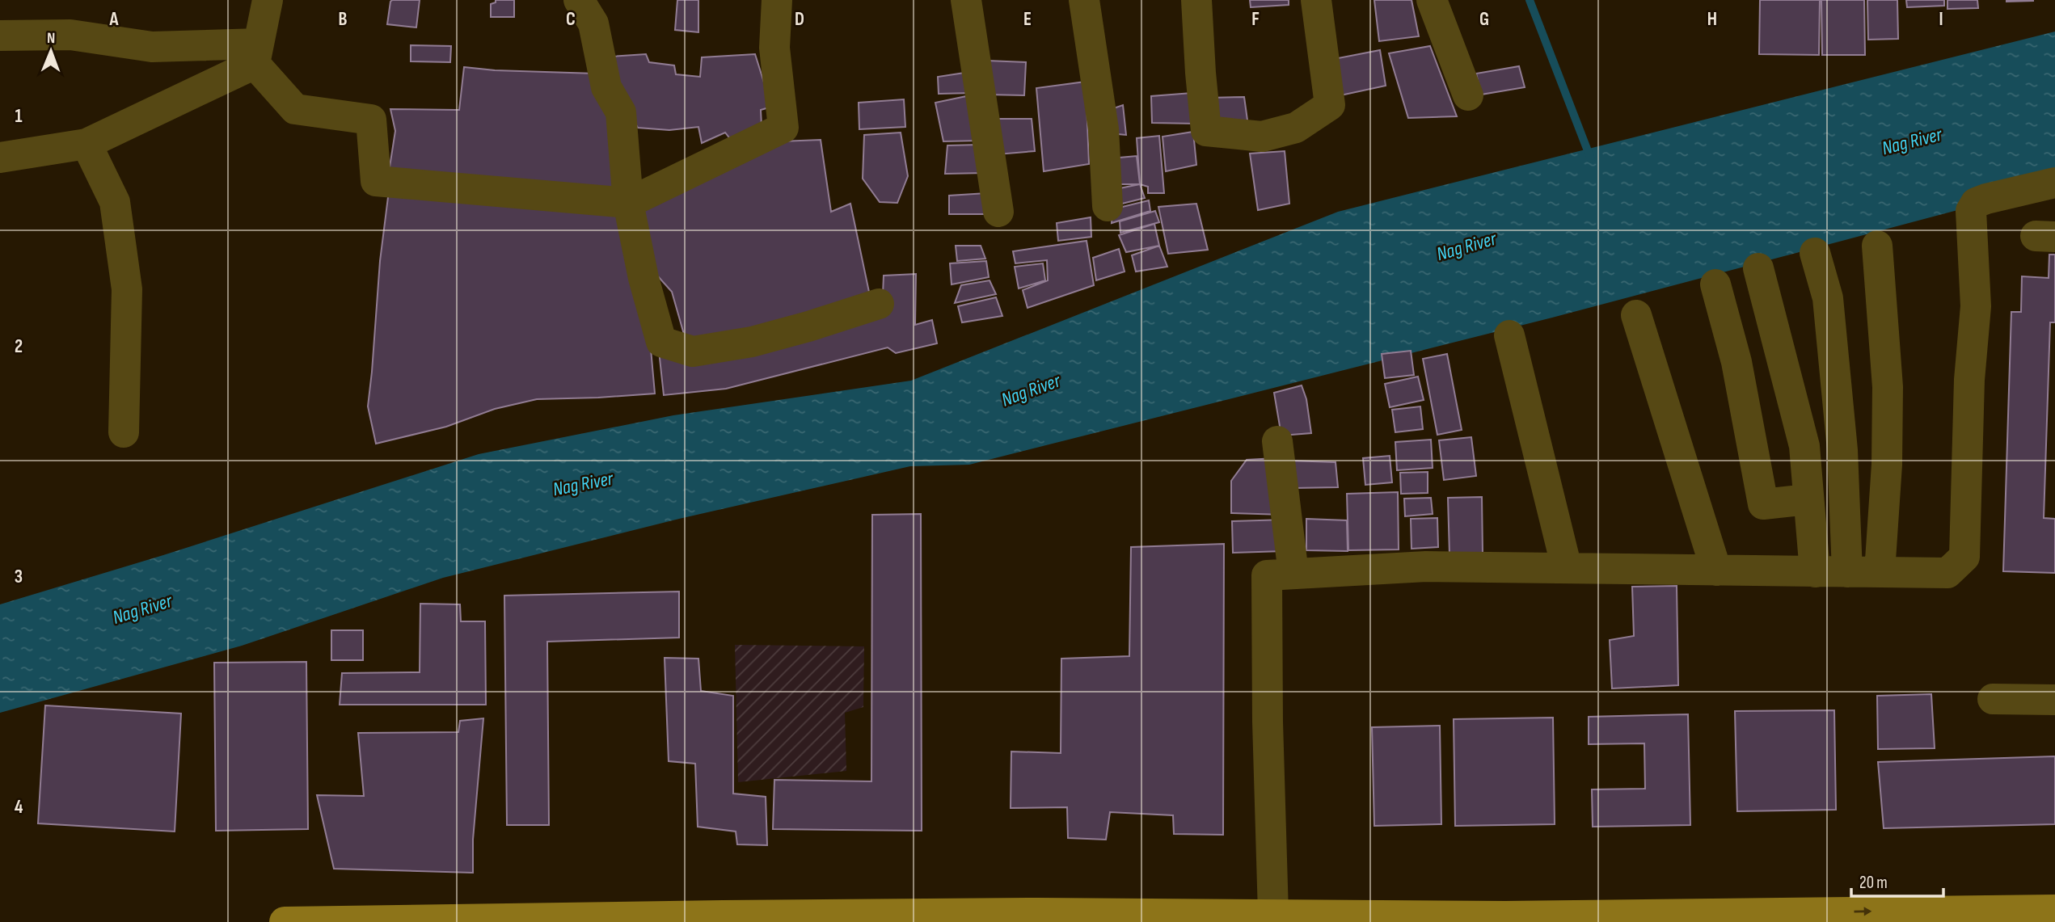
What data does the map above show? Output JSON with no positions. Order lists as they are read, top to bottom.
{
  "water": ["Nag River"],
  "scale_bar": "20 m",
  "north": "top",
  "grid": {
    "columns": [
      "A",
      "B",
      "C",
      "D",
      "E",
      "F",
      "G",
      "H",
      "I"
    ],
    "rows": [
      "1",
      "2",
      "3",
      "4"
    ]
  }
}
